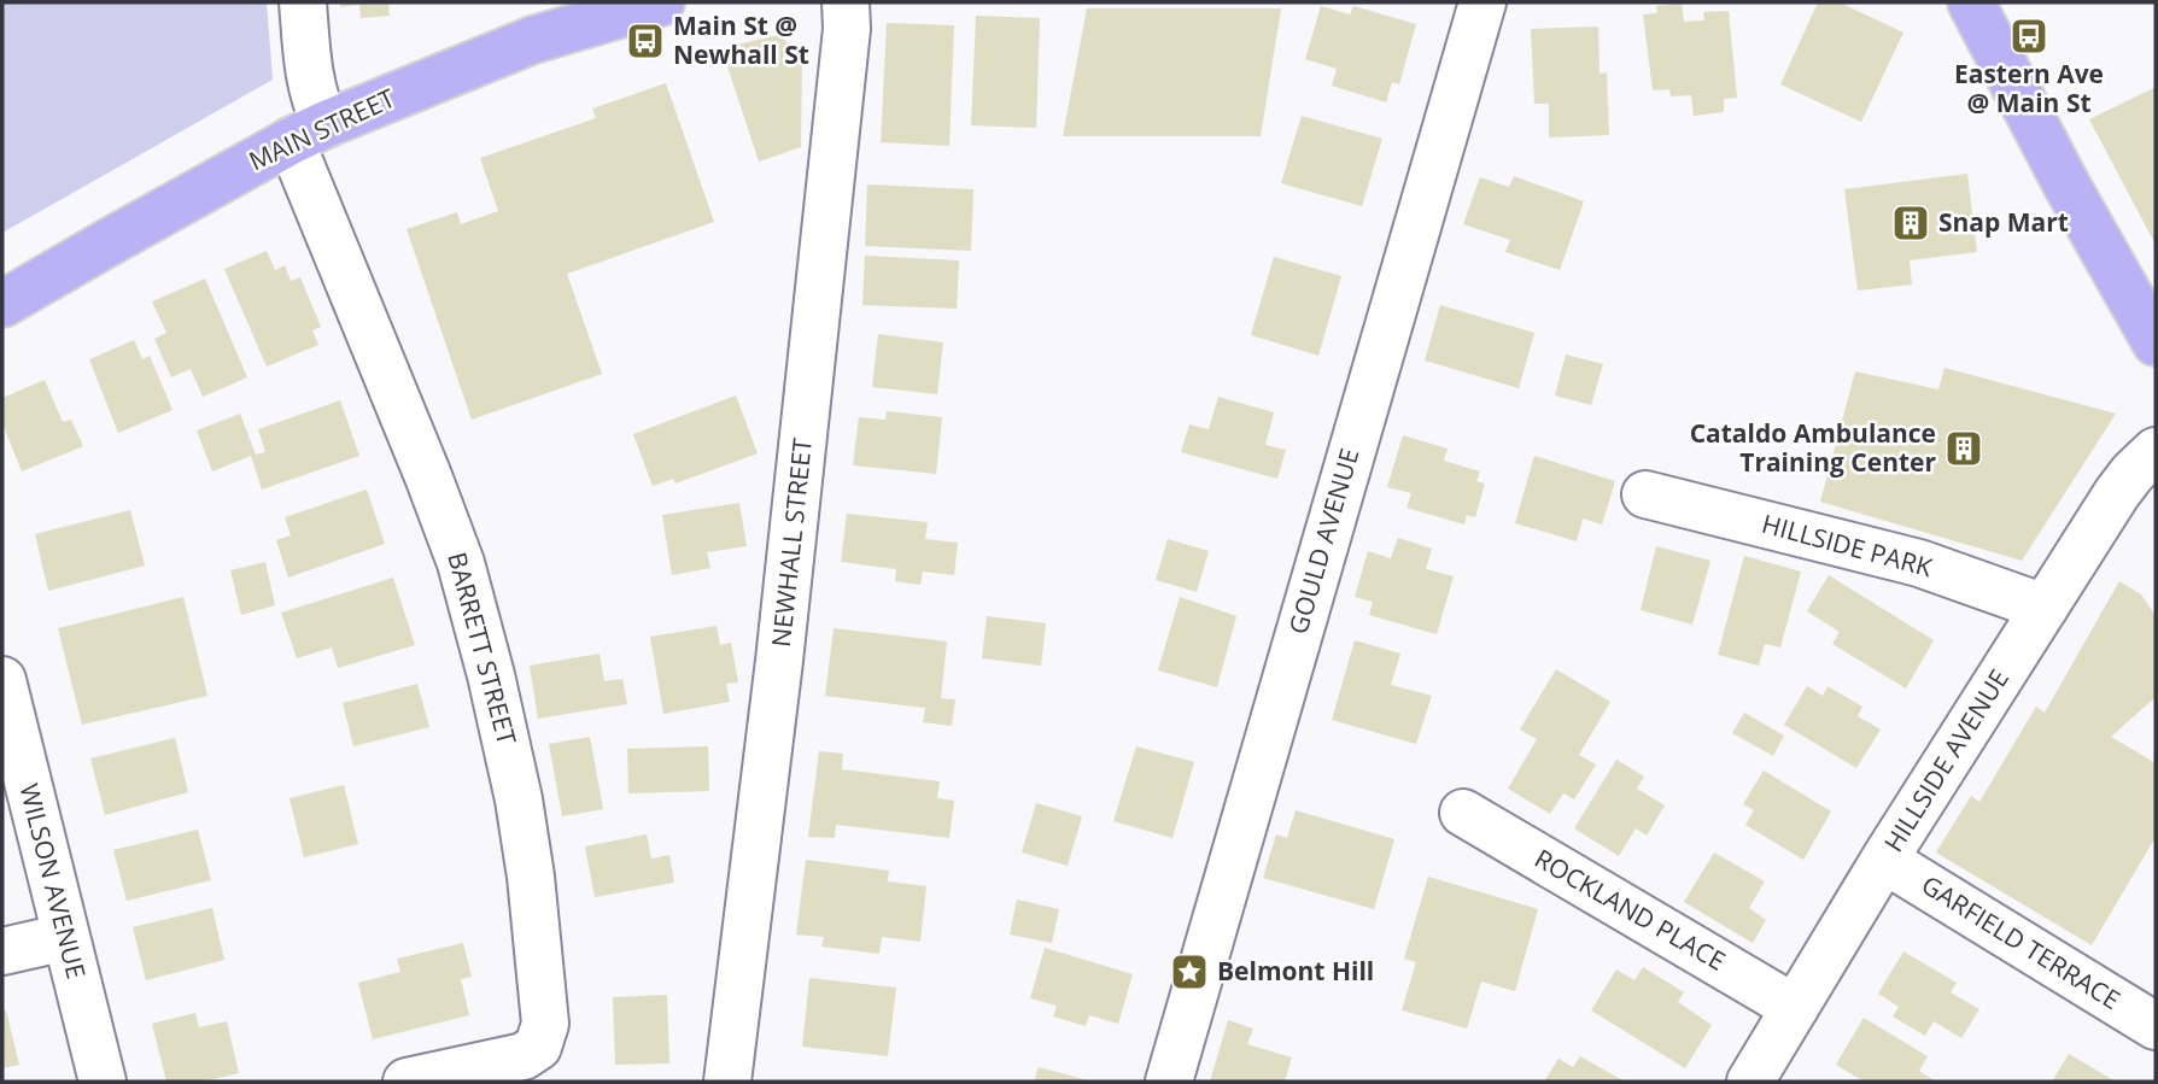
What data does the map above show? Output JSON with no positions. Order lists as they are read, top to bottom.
{
  "streets": {
    "main road": ["MAIN STREET"],
    "street": [
      "GOULD AVENUE",
      "NEWHALL STREET",
      "HILLSIDE PARK",
      "BARRETT STREET",
      "HILLSIDE AVENUE",
      "WILSON AVENUE",
      "ROCKLAND PLACE",
      "GARFIELD TERRACE"
    ]
  },
  "crossings": [
    ["MAIN STREET", "BARRETT STREET"],
    ["HILLSIDE PARK", "HILLSIDE AVENUE"],
    ["HILLSIDE AVENUE", "ROCKLAND PLACE"],
    ["HILLSIDE AVENUE", "GARFIELD TERRACE"]
  ],
  "places": {
    "bus stop": ["Eastern Ave @ Main St", "Main St @ Newhall St"],
    "building": ["Snap Mart", "Cataldo Ambulance Training Center"],
    "place": ["Belmont Hill"]
  }
}
